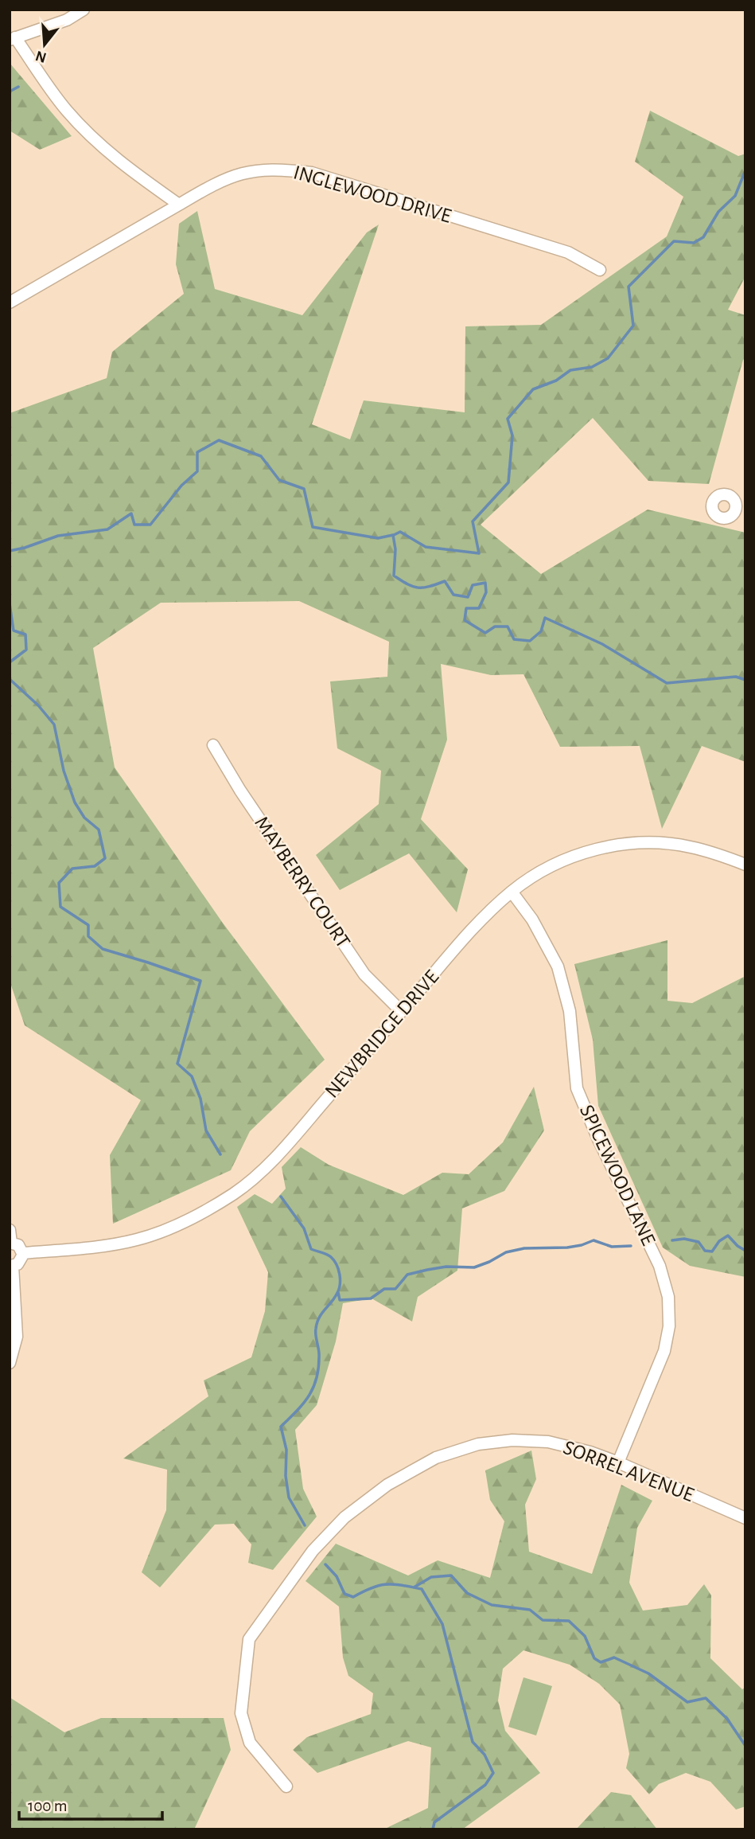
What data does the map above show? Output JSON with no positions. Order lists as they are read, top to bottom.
{
  "streets": {
    "street": [
      "INGLEWOOD DRIVE",
      "MAYBERRY COURT",
      "NEWBRIDGE DRIVE",
      "SPICEWOOD LANE",
      "SORREL AVENUE"
    ]
  },
  "crossings": [
    ["MAYBERRY COURT", "NEWBRIDGE DRIVE"],
    ["NEWBRIDGE DRIVE", "SPICEWOOD LANE"],
    ["SPICEWOOD LANE", "SORREL AVENUE"]
  ],
  "scale_bar": "100 m",
  "north": "bottom"
}
